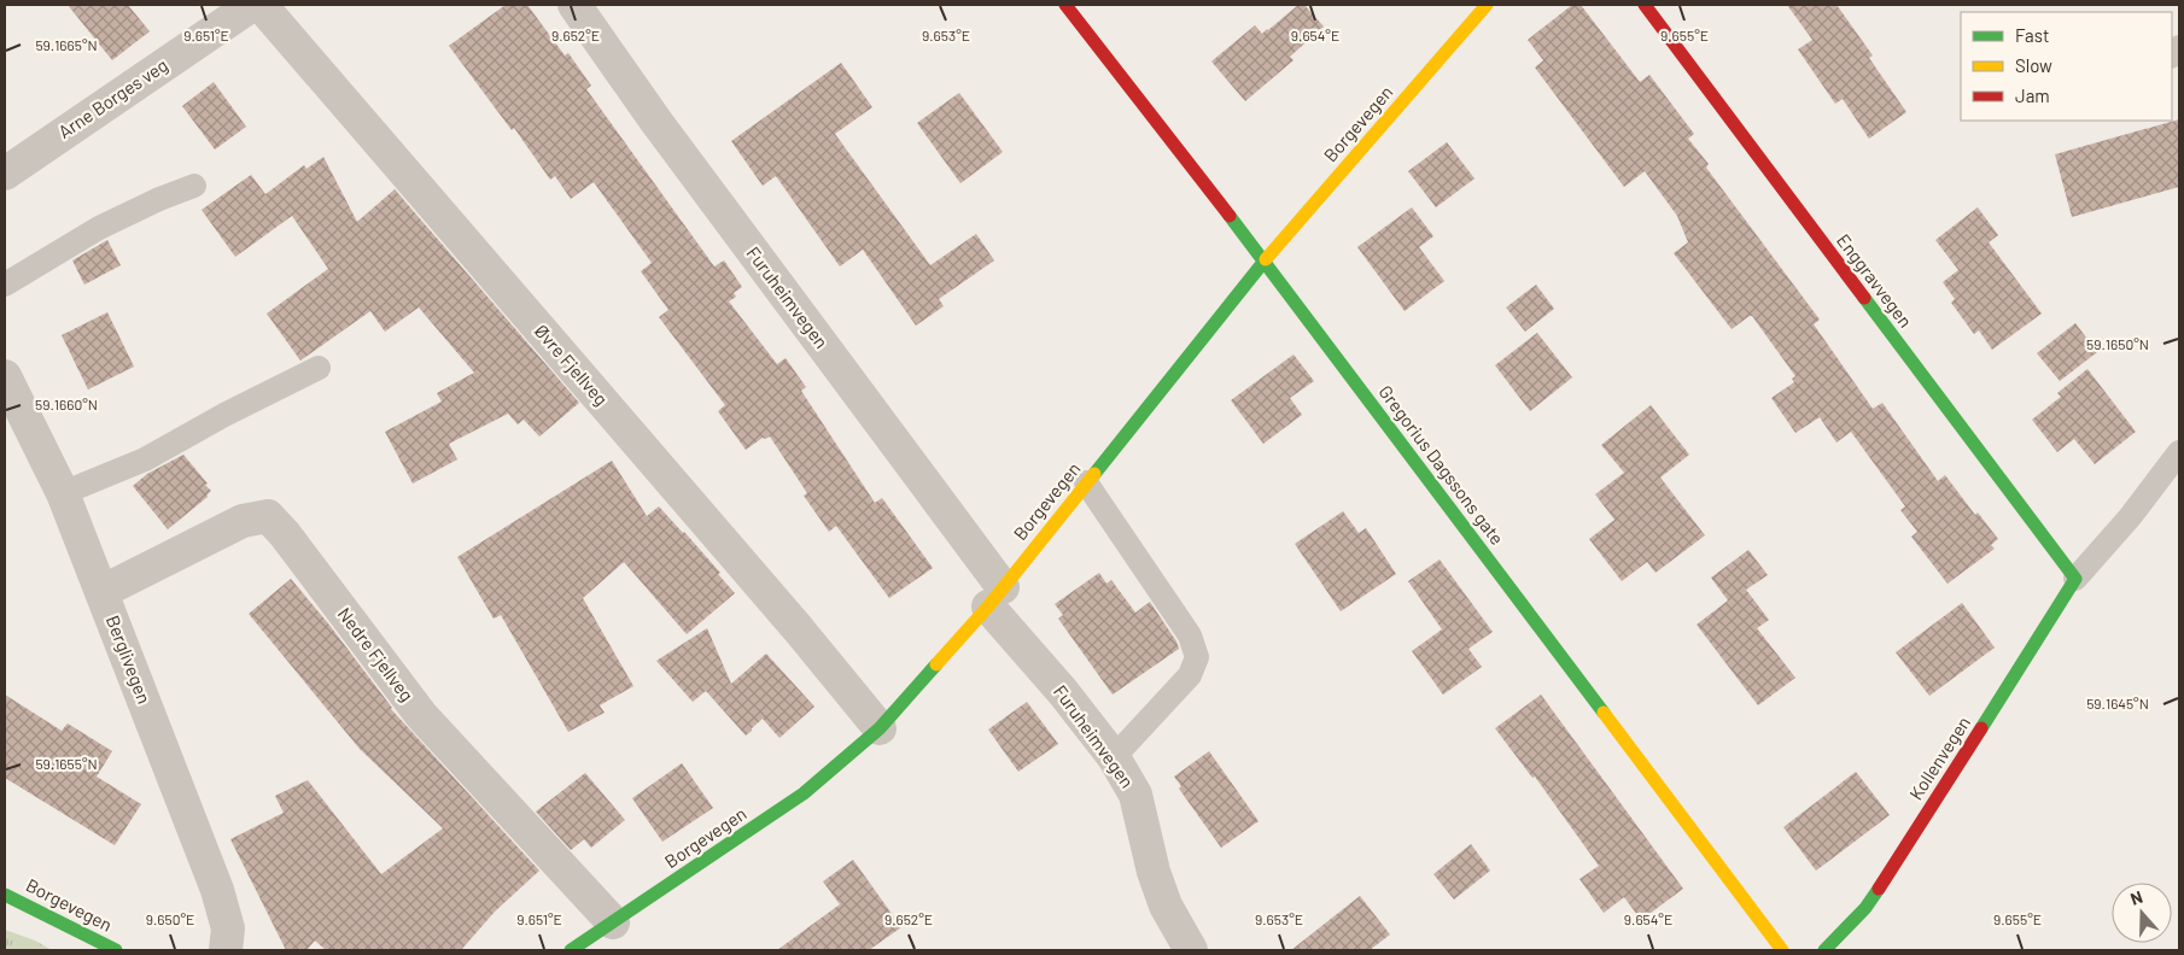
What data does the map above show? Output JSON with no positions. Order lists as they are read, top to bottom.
{
  "streets": {
    "street": [
      "Arne Borges veg",
      "Borgevegen",
      "Enggravvegen",
      "Furuheimvegen",
      "Øvre Fjellveg",
      "Gregorius Dagssons gate",
      "Nedre Fjellveg",
      "Berglivegen",
      "Kollenvegen"
    ]
  },
  "crossings": [
    ["Borgevegen", "Furuheimvegen"],
    ["Borgevegen", "Øvre Fjellveg"],
    ["Borgevegen", "Gregorius Dagssons gate"],
    ["Borgevegen", "Nedre Fjellveg"],
    ["Enggravvegen", "Kollenvegen"],
    ["Nedre Fjellveg", "Berglivegen"]
  ],
  "legend": ["Fast", "Slow", "Jam"],
  "north": "top",
  "coordinates": [
    "9.654°E",
    "9.651°E",
    "9.652°E",
    "9.653°E",
    "9.655°E",
    "59.1665°N",
    "59.1650°N",
    "59.1660°N",
    "59.1645°N",
    "59.1655°N",
    "9.650°E"
  ]
}
